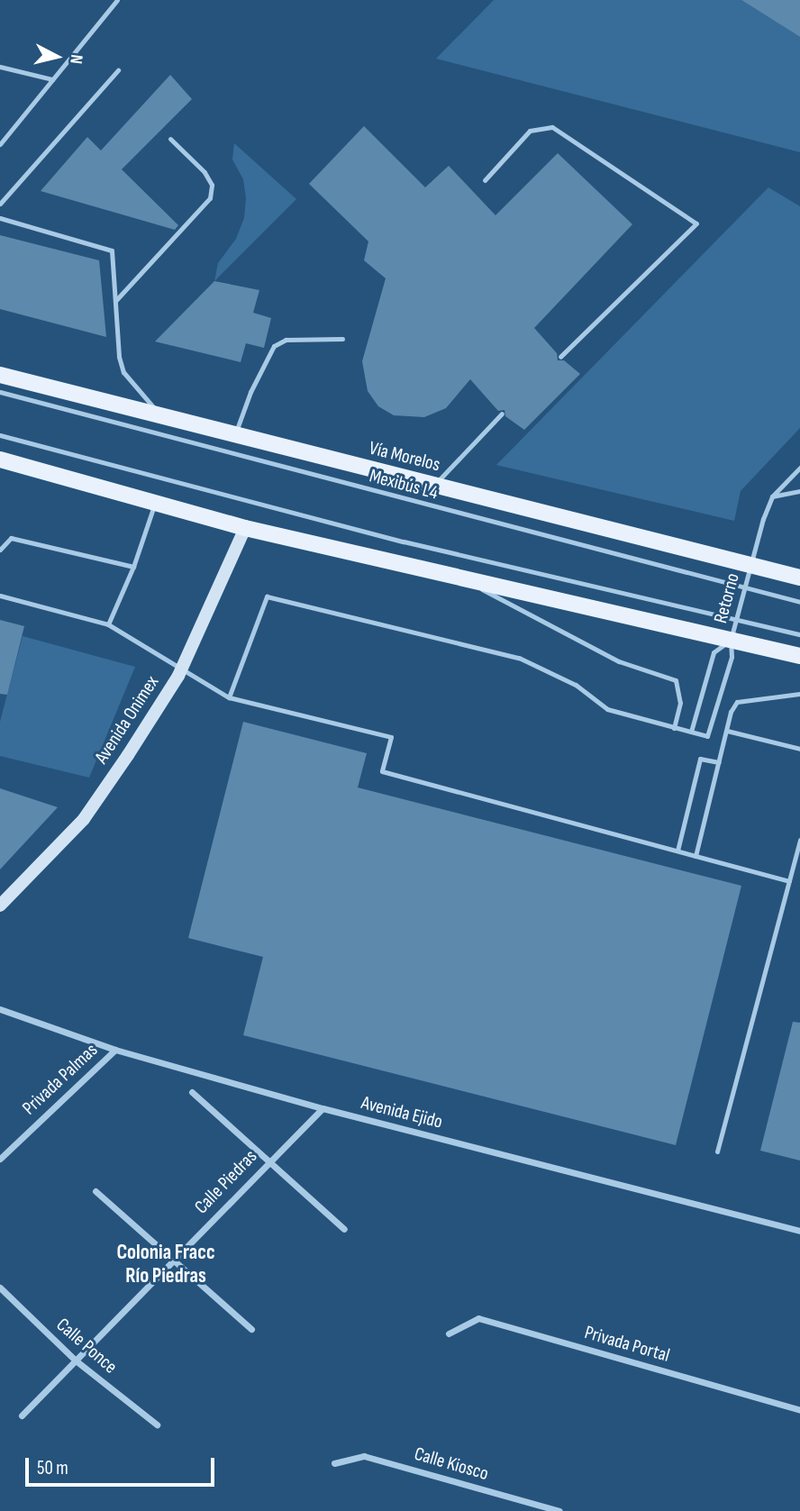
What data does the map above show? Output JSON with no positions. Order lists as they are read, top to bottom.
{
  "streets": {
    "main road": ["Vía Morelos"],
    "street": [
      "Avenida Onimex",
      "Privada Palmas",
      "Avenida Ejido",
      "Calle Piedras",
      "Privada Portal",
      "Calle Ponce",
      "Calle Kiosco"
    ],
    "lane": ["Mexibús L4", "Retorno"]
  },
  "crossings": [
    ["Vía Morelos", "Retorno"],
    ["Mexibús L4", "Retorno"],
    ["Privada Palmas", "Avenida Ejido"],
    ["Avenida Ejido", "Calle Piedras"],
    ["Calle Piedras", "Calle Ponce"]
  ],
  "districts": ["Colonia Fracc Río Piedras"],
  "scale_bar": "50 m",
  "north": "right"
}
